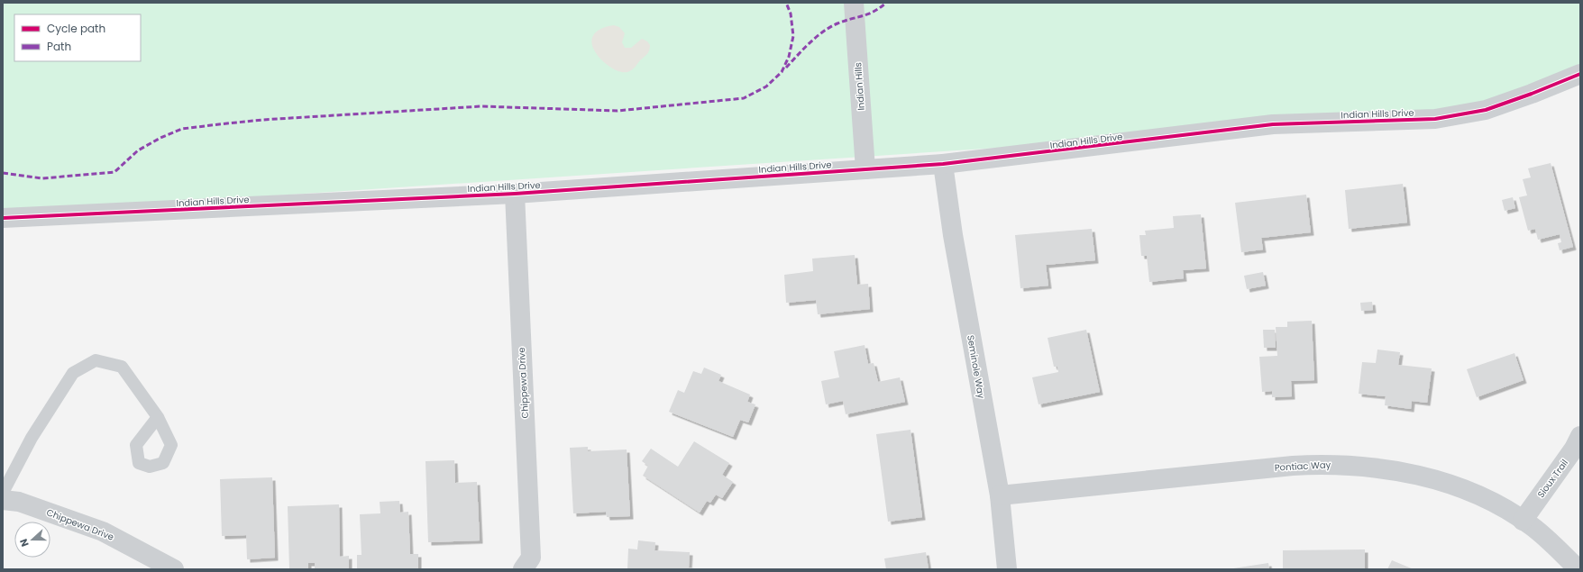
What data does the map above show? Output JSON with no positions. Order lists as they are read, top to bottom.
{
  "streets": {
    "street": [
      "Indian Hills",
      "Indian Hills Drive",
      "Seminole Way",
      "Chippewa Drive",
      "Pontiac Way",
      "Sioux Trail"
    ]
  },
  "crossings": [
    ["Indian Hills", "Indian Hills Drive"],
    ["Indian Hills Drive", "Seminole Way"],
    ["Indian Hills Drive", "Chippewa Drive"],
    ["Seminole Way", "Pontiac Way"],
    ["Pontiac Way", "Sioux Trail"]
  ],
  "legend": ["Cycle path", "Path"],
  "north": "left"
}
